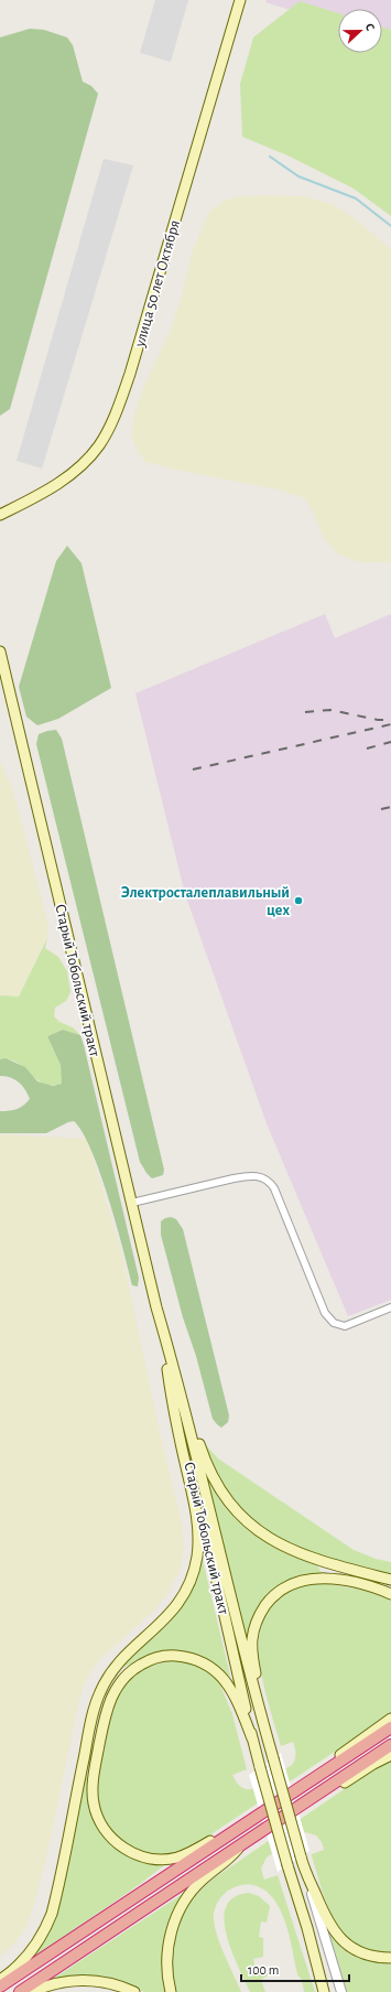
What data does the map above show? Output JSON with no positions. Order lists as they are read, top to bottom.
{
  "streets": {
    "main road": ["улица 50 лет Октября", "Старый Тобольский тракт"]
  },
  "places": ["Электросталеплавильный цех"],
  "scale_bar": "100 m",
  "north": "right"
}
